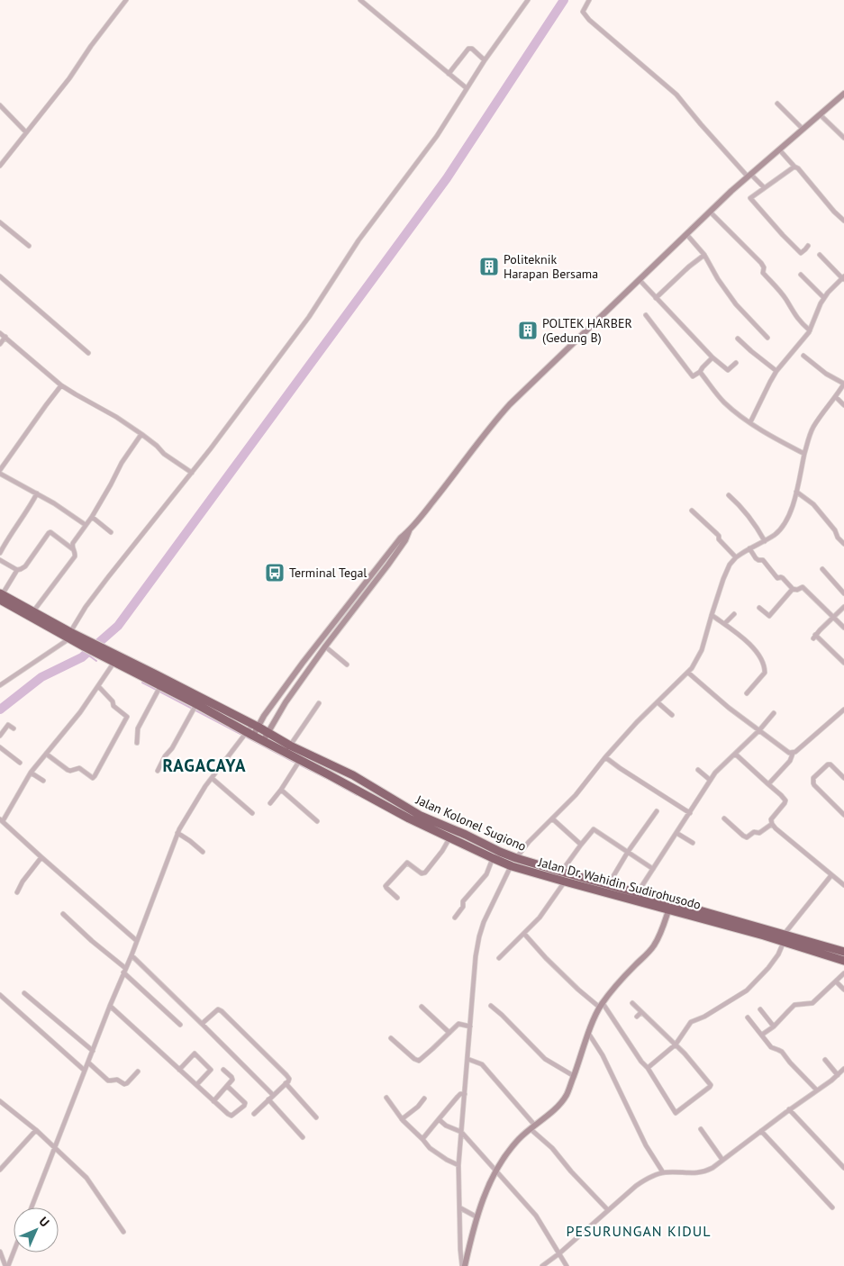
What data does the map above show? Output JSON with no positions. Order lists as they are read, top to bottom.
{
  "streets": {
    "highway": ["Jalan Kolonel Sugiono", "Jalan Dr. Wahidin Sudirohusodo"]
  },
  "crossings": [
    ["Jalan Kolonel Sugiono", "Jalan Dr. Wahidin Sudirohusodo"]
  ],
  "districts": ["RAGACAYA", "PESURUNGAN KIDUL"],
  "places": {
    "building": ["Politeknik Harapan Bersama", "POLTEK HARBER (Gedung B)"],
    "bus stop": ["Terminal Tegal"]
  },
  "north": "top right"
}
